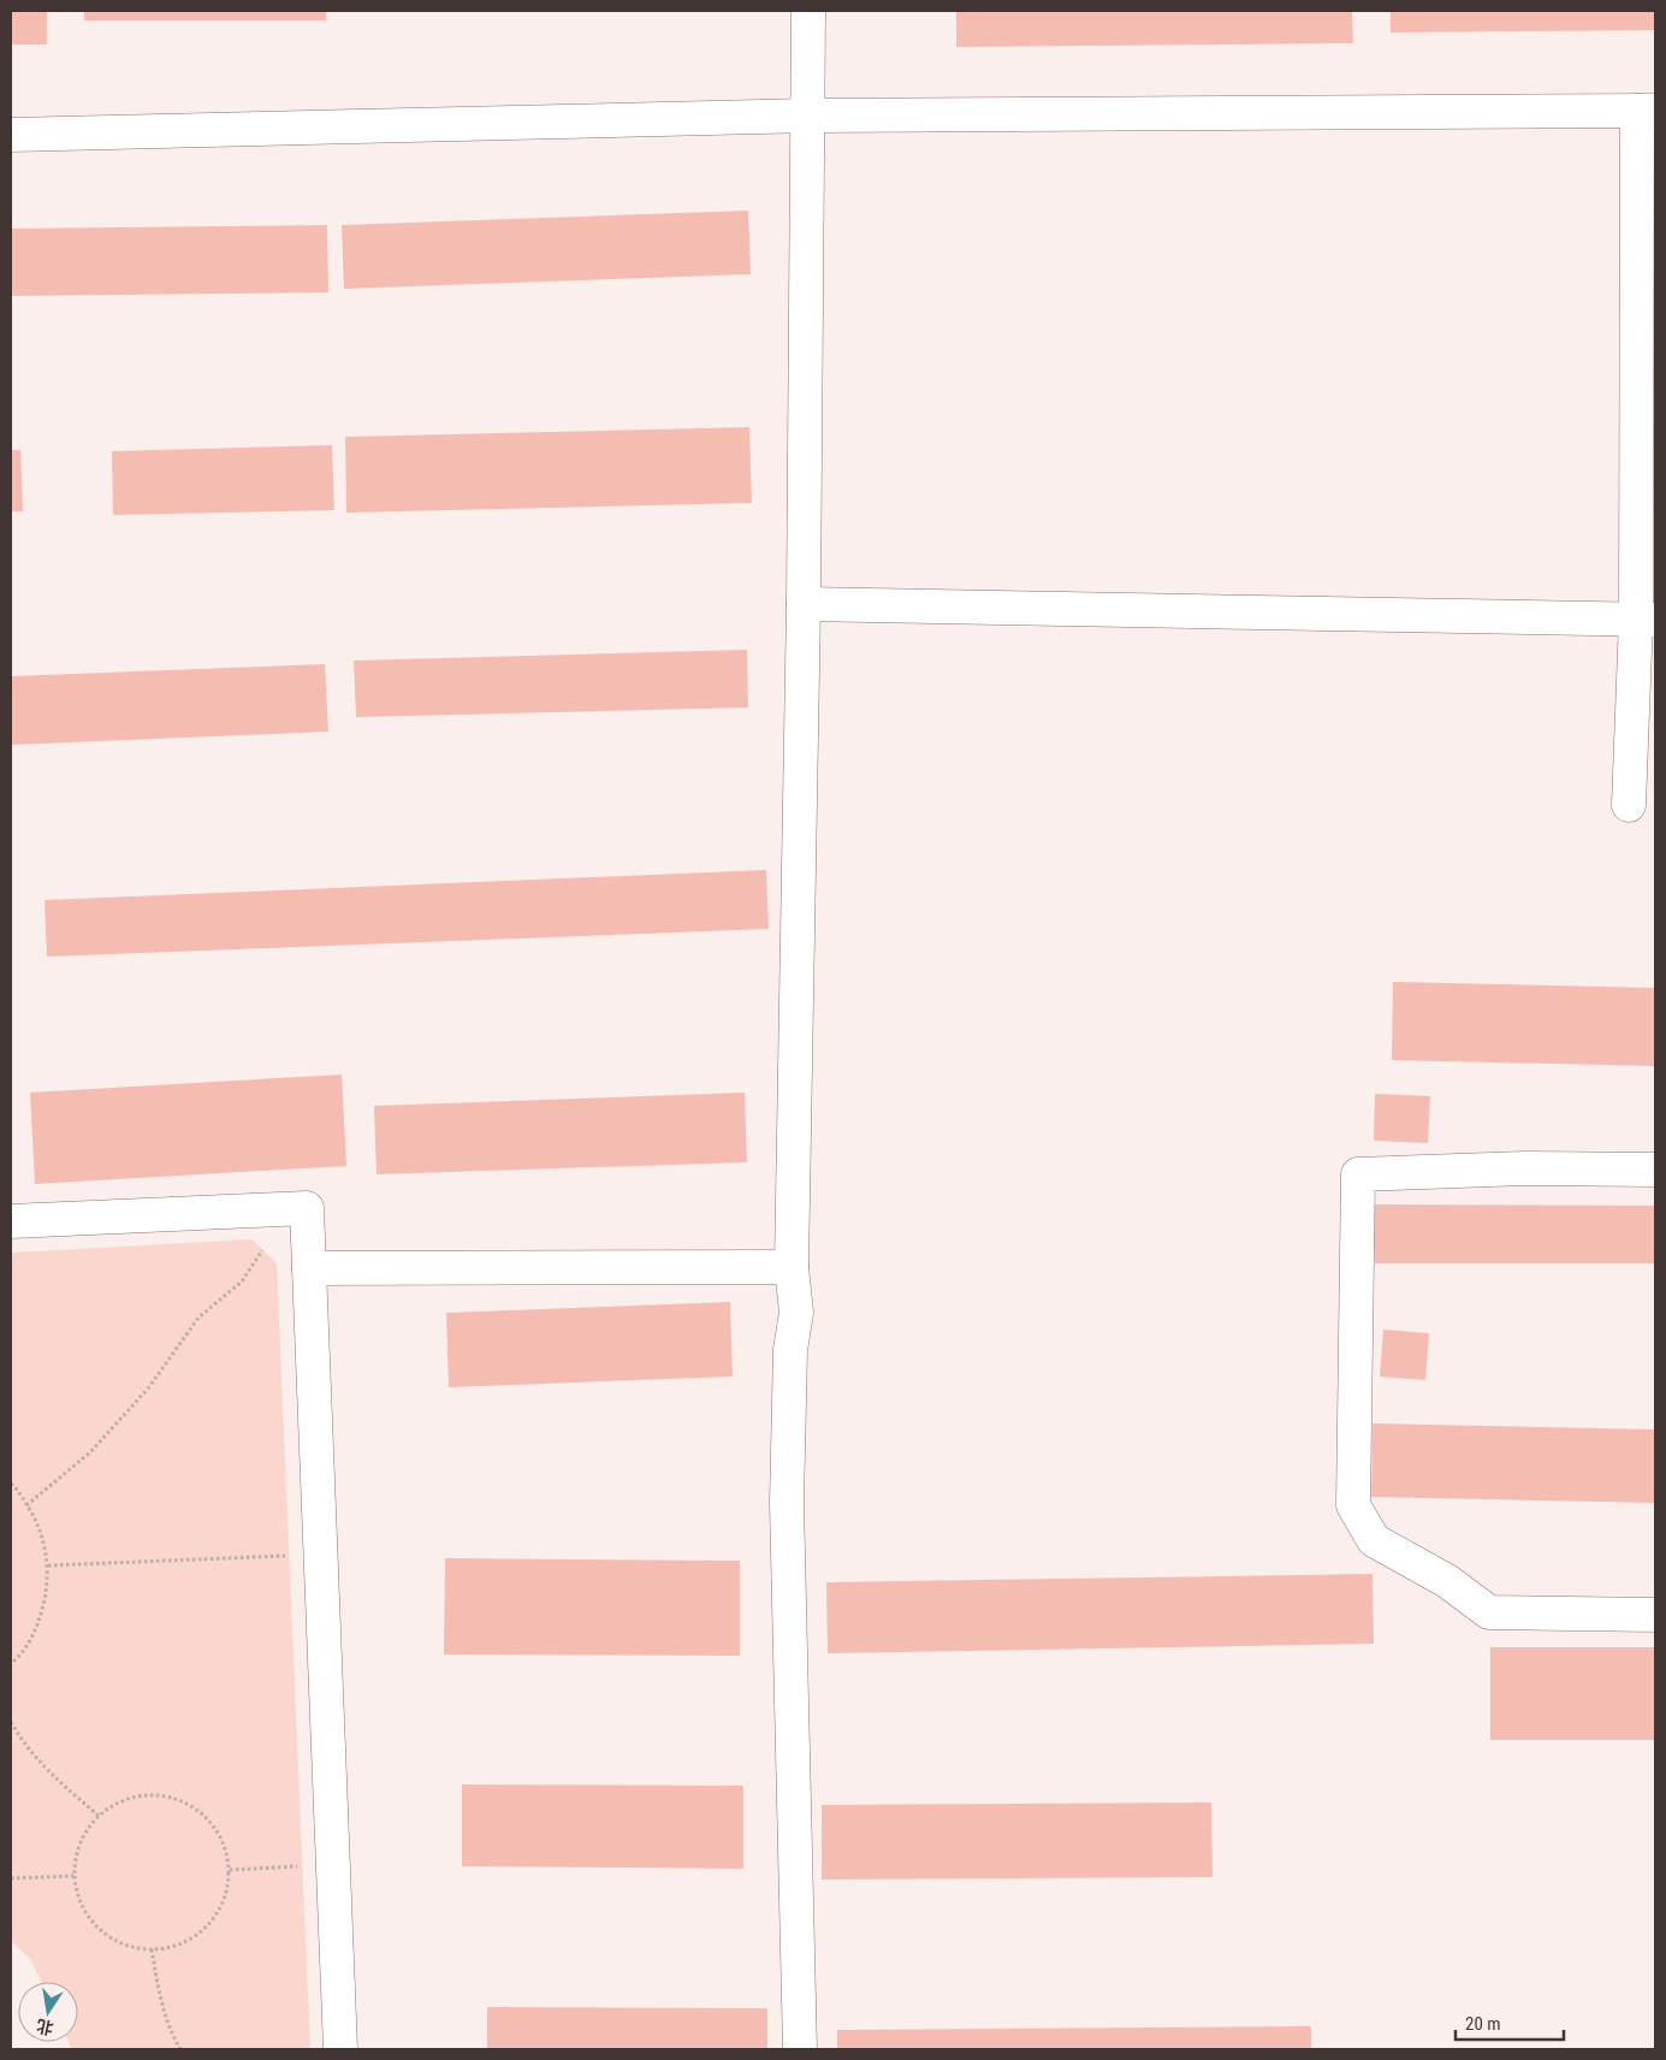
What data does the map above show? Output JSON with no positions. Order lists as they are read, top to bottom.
{
  "scale_bar": "20 m",
  "north": "bottom"
}
